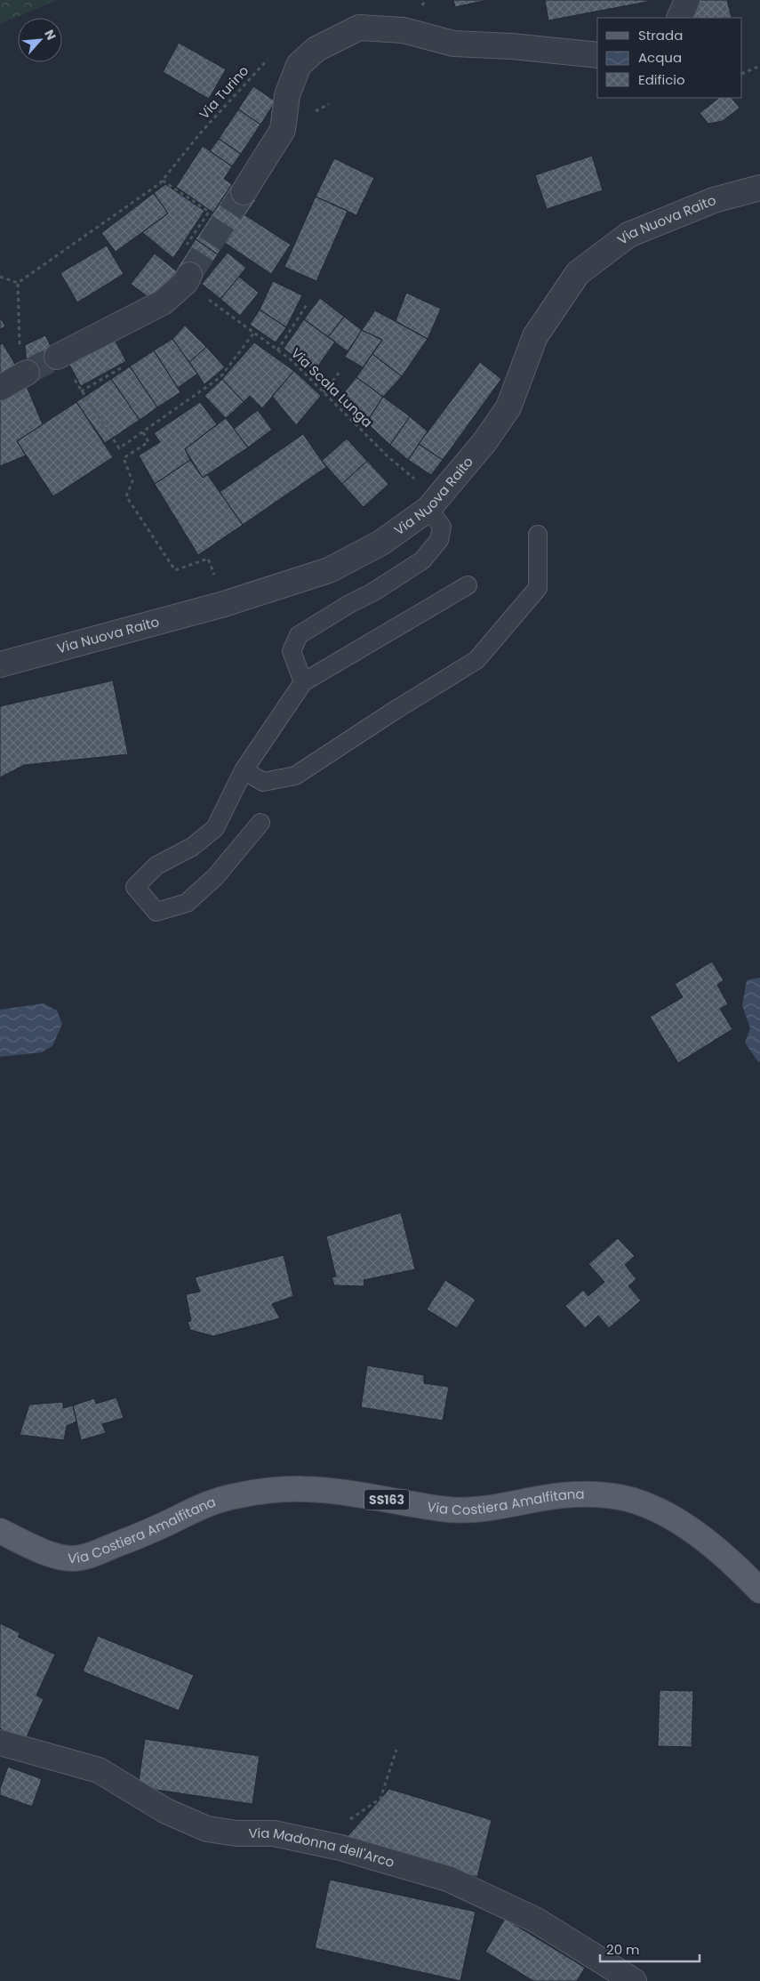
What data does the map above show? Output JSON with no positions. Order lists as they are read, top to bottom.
{
  "streets": {
    "main road": ["SS163", "Via Costiera Amalfitana"],
    "street": ["Via Nuova Raito", "Via Madonna dell'Arco"],
    "path": ["Via Turino", "Via Scala Lunga"]
  },
  "crossings": [
    ["Via Nuova Raito", "Via Scala Lunga"]
  ],
  "legend": ["Strada", "Acqua", "Edificio"],
  "scale_bar": "20 m",
  "north": "top right"
}
